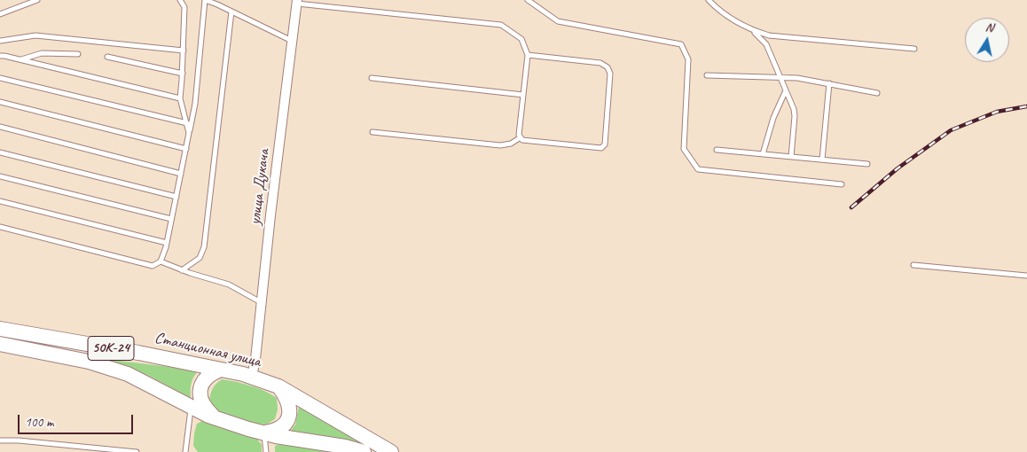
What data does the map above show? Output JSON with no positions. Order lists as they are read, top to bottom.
{
  "streets": {
    "main road": ["50К-24", "Станционная улица"],
    "street": ["улица Дукача"]
  },
  "crossings": [
    ["улица Дукача", "50К-24"],
    ["улица Дукача", "Станционная улица"],
    ["50К-24", "Станционная улица"]
  ],
  "scale_bar": "100 m",
  "north": "top"
}
